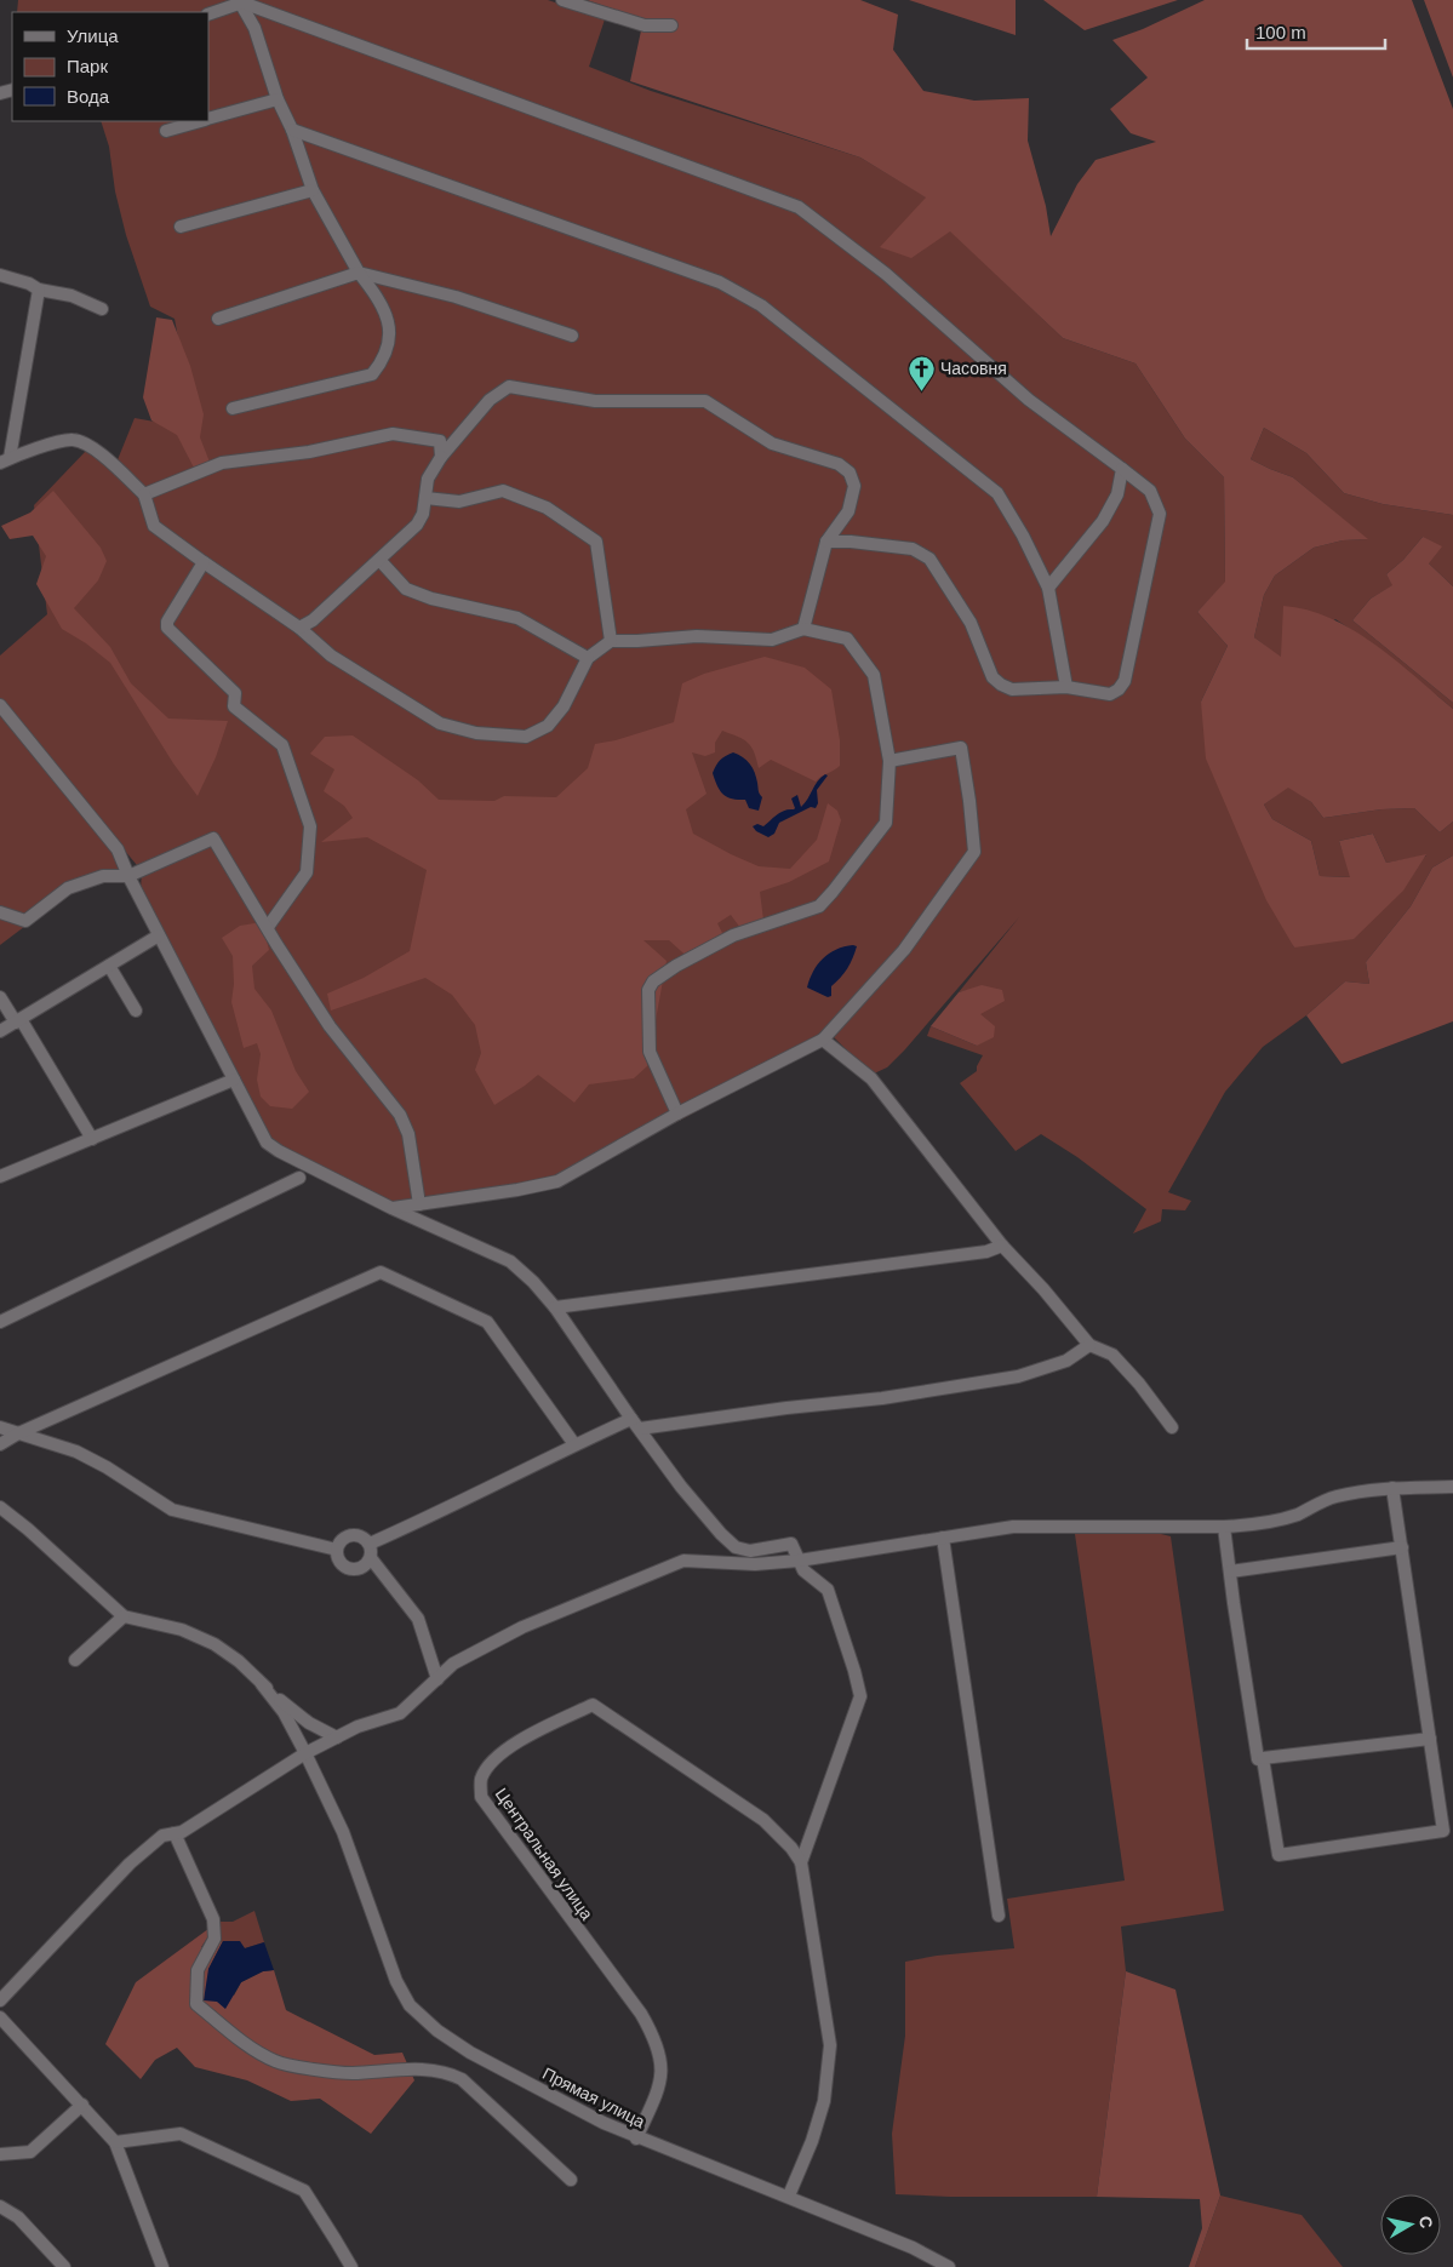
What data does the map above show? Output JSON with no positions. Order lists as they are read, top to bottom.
{
  "streets": {
    "street": ["Центральная улица", "Прямая улица"]
  },
  "crossings": [
    ["Центральная улица", "Прямая улица"]
  ],
  "places": {
    "church": ["Часовня"]
  },
  "legend": ["Улица", "Парк", "Вода"],
  "scale_bar": "100 m",
  "north": "right"
}
